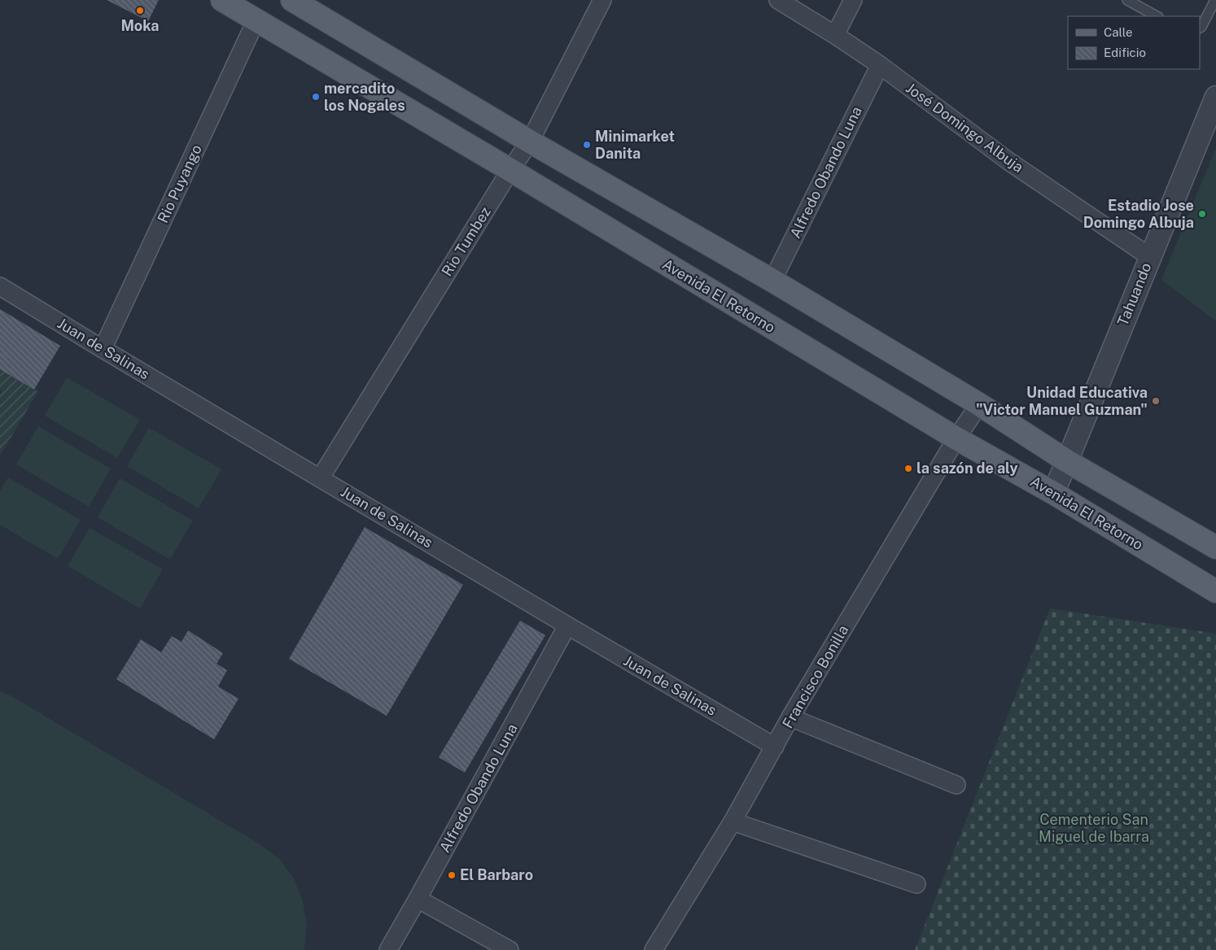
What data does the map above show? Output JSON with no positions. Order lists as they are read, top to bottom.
{
  "streets": {
    "main road": ["Avenida El Retorno"],
    "street": [
      "José Domingo Albuja",
      "Alfredo Obando Luna",
      "Rio Puyango",
      "Rio Tumbez",
      "Tahuando",
      "Juan de Salinas",
      "Francisco Bonilla"
    ]
  },
  "crossings": [
    ["José Domingo Albuja", "Alfredo Obando Luna"],
    ["José Domingo Albuja", "Tahuando"],
    ["Alfredo Obando Luna", "Juan de Salinas"],
    ["Rio Puyango", "Avenida El Retorno"],
    ["Rio Puyango", "Juan de Salinas"],
    ["Rio Tumbez", "Avenida El Retorno"],
    ["Rio Tumbez", "Juan de Salinas"],
    ["Tahuando", "Avenida El Retorno"],
    ["Avenida El Retorno", "Francisco Bonilla"],
    ["Juan de Salinas", "Francisco Bonilla"]
  ],
  "parks": ["Cementerio San Miguel de Ibarra"],
  "places": [
    "Moka",
    "mercadito los Nogales",
    "Minimarket Danita",
    "Estadio Jose Domingo Albuja",
    "Unidad Educativa \"Victor Manuel Guzman\"",
    "la sazón de aly",
    "El Barbaro"
  ],
  "legend": ["Calle", "Edificio"]
}
